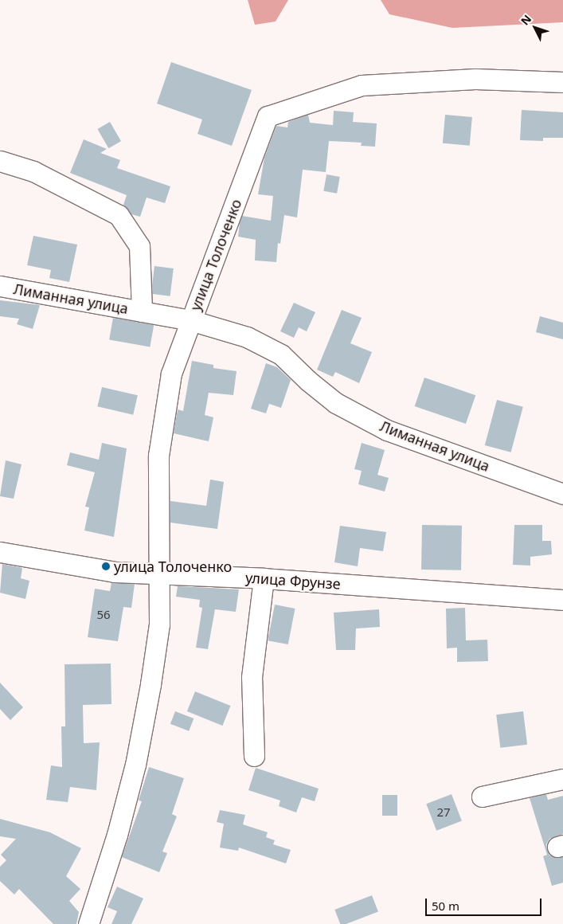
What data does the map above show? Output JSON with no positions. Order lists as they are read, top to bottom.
{
  "streets": {
    "street": ["улица Толоченко", "Лиманная улица", "улица Фрунзе"]
  },
  "crossings": [
    ["улица Толоченко", "Лиманная улица"],
    ["улица Толоченко", "улица Фрунзе"]
  ],
  "places": ["улица Толоченко"],
  "house_numbers": ["56", "27"],
  "scale_bar": "50 m",
  "north": "top left"
}
